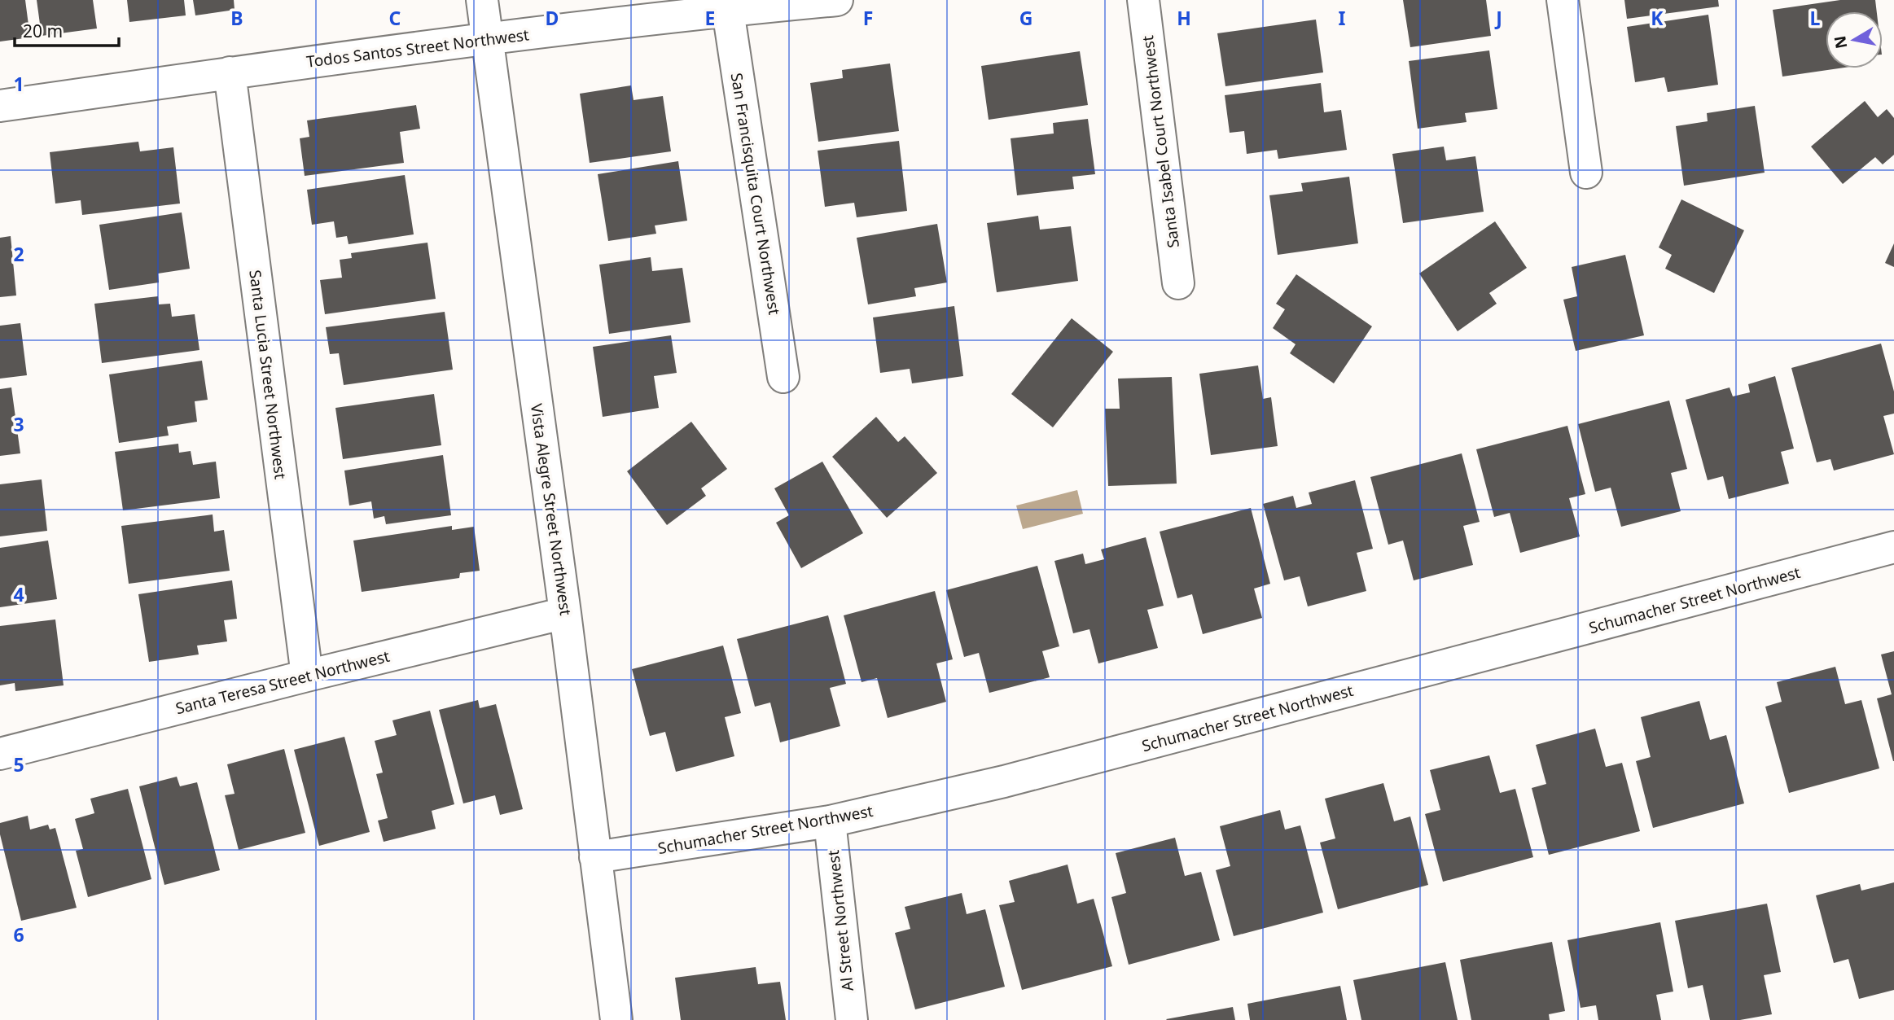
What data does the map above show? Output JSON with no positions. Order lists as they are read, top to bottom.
{
  "streets": {
    "street": [
      "Todos Santos Street Northwest",
      "Santa Isabel Court Northwest",
      "San Francisquita Court Northwest",
      "Santa Lucia Street Northwest",
      "Vista Alegre Street Northwest",
      "Schumacher Street Northwest",
      "Santa Teresa Street Northwest",
      "Al Street Northwest"
    ]
  },
  "crossings": [
    ["Todos Santos Street Northwest", "San Francisquita Court Northwest"],
    ["Todos Santos Street Northwest", "Santa Lucia Street Northwest"],
    ["Todos Santos Street Northwest", "Vista Alegre Street Northwest"],
    ["Santa Lucia Street Northwest", "Santa Teresa Street Northwest"],
    ["Vista Alegre Street Northwest", "Schumacher Street Northwest"],
    ["Vista Alegre Street Northwest", "Santa Teresa Street Northwest"],
    ["Schumacher Street Northwest", "Al Street Northwest"]
  ],
  "scale_bar": "20 m",
  "north": "left",
  "grid": {
    "columns": [
      "B",
      "C",
      "D",
      "E",
      "F",
      "G",
      "H",
      "I",
      "J",
      "K",
      "L"
    ],
    "rows": [
      "1",
      "2",
      "3",
      "4",
      "5",
      "6"
    ]
  }
}
